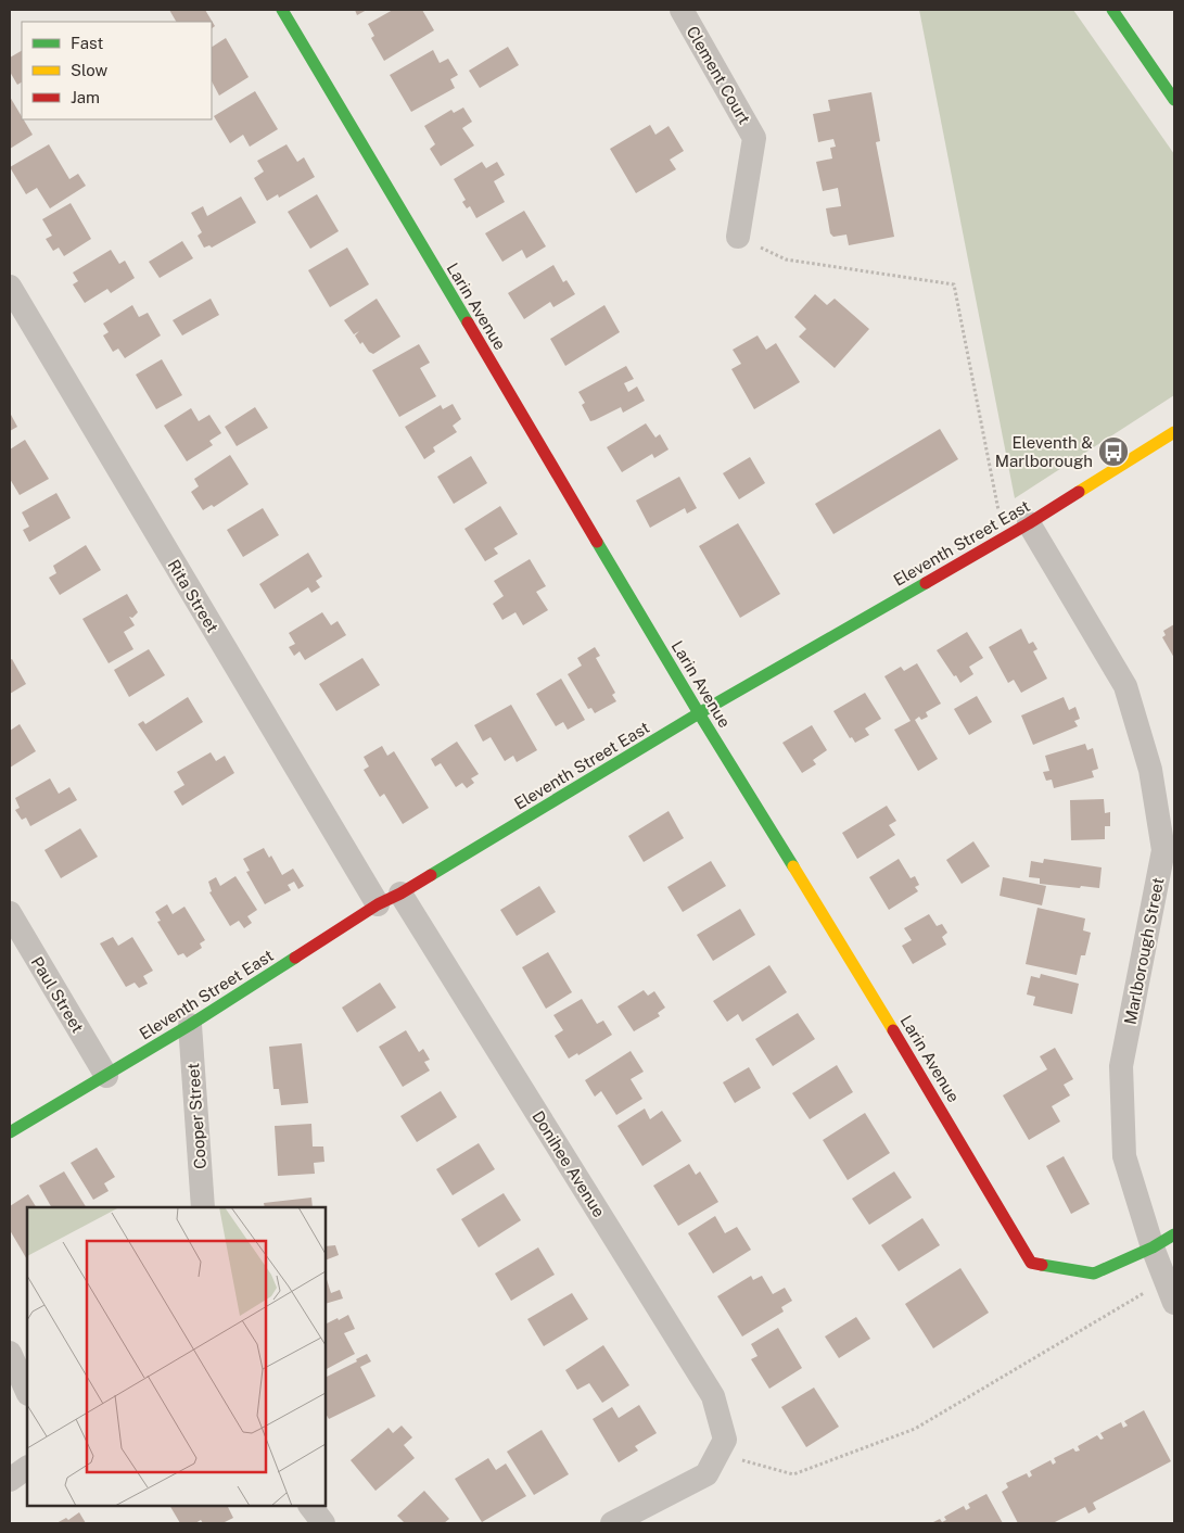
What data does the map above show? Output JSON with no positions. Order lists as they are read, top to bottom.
{
  "streets": {
    "street": [
      "Clement Court",
      "Larin Avenue",
      "Eleventh Street East",
      "Rita Street",
      "Marlborough Street",
      "Paul Street",
      "Cooper Street",
      "Donihee Avenue"
    ]
  },
  "crossings": [
    ["Larin Avenue", "Eleventh Street East"],
    ["Larin Avenue", "Marlborough Street"],
    ["Eleventh Street East", "Rita Street"],
    ["Eleventh Street East", "Marlborough Street"],
    ["Eleventh Street East", "Paul Street"],
    ["Eleventh Street East", "Cooper Street"],
    ["Eleventh Street East", "Donihee Avenue"]
  ],
  "places": {
    "bus stop": ["Eleventh & Marlborough"]
  },
  "legend": ["Fast", "Slow", "Jam"]
}
